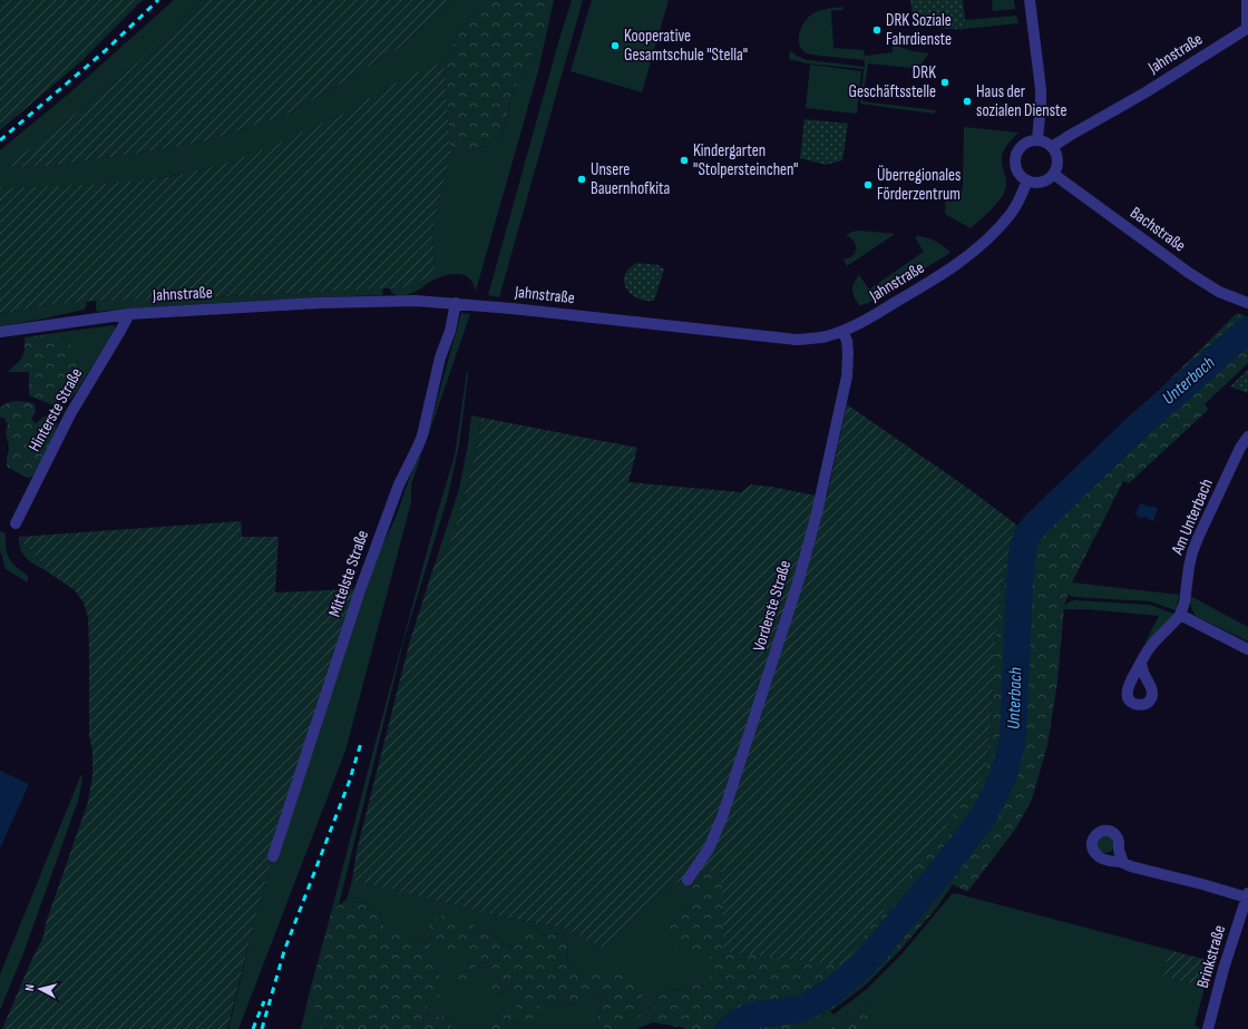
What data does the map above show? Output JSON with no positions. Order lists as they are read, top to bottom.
{
  "streets": {
    "street": [
      "Jahnstraße",
      "Bachstraße",
      "Hinterste Straße",
      "Am Unterbach",
      "Mittelste Straße",
      "Vorderste Straße",
      "Brinkstraße"
    ]
  },
  "crossings": [
    ["Jahnstraße", "Bachstraße"],
    ["Jahnstraße", "Hinterste Straße"],
    ["Jahnstraße", "Mittelste Straße"],
    ["Jahnstraße", "Vorderste Straße"]
  ],
  "water": ["Unterbach"],
  "places": [
    "DRK Soziale Fahrdienste",
    "Kooperative Gesamtschule \"Stella\"",
    "DRK Geschäftsstelle",
    "Haus der sozialen Dienste",
    "Kindergarten \"Stolpersteinchen\"",
    "Unsere Bauernhofkita",
    "Überregionales Förderzentrum"
  ],
  "north": "left"
}
